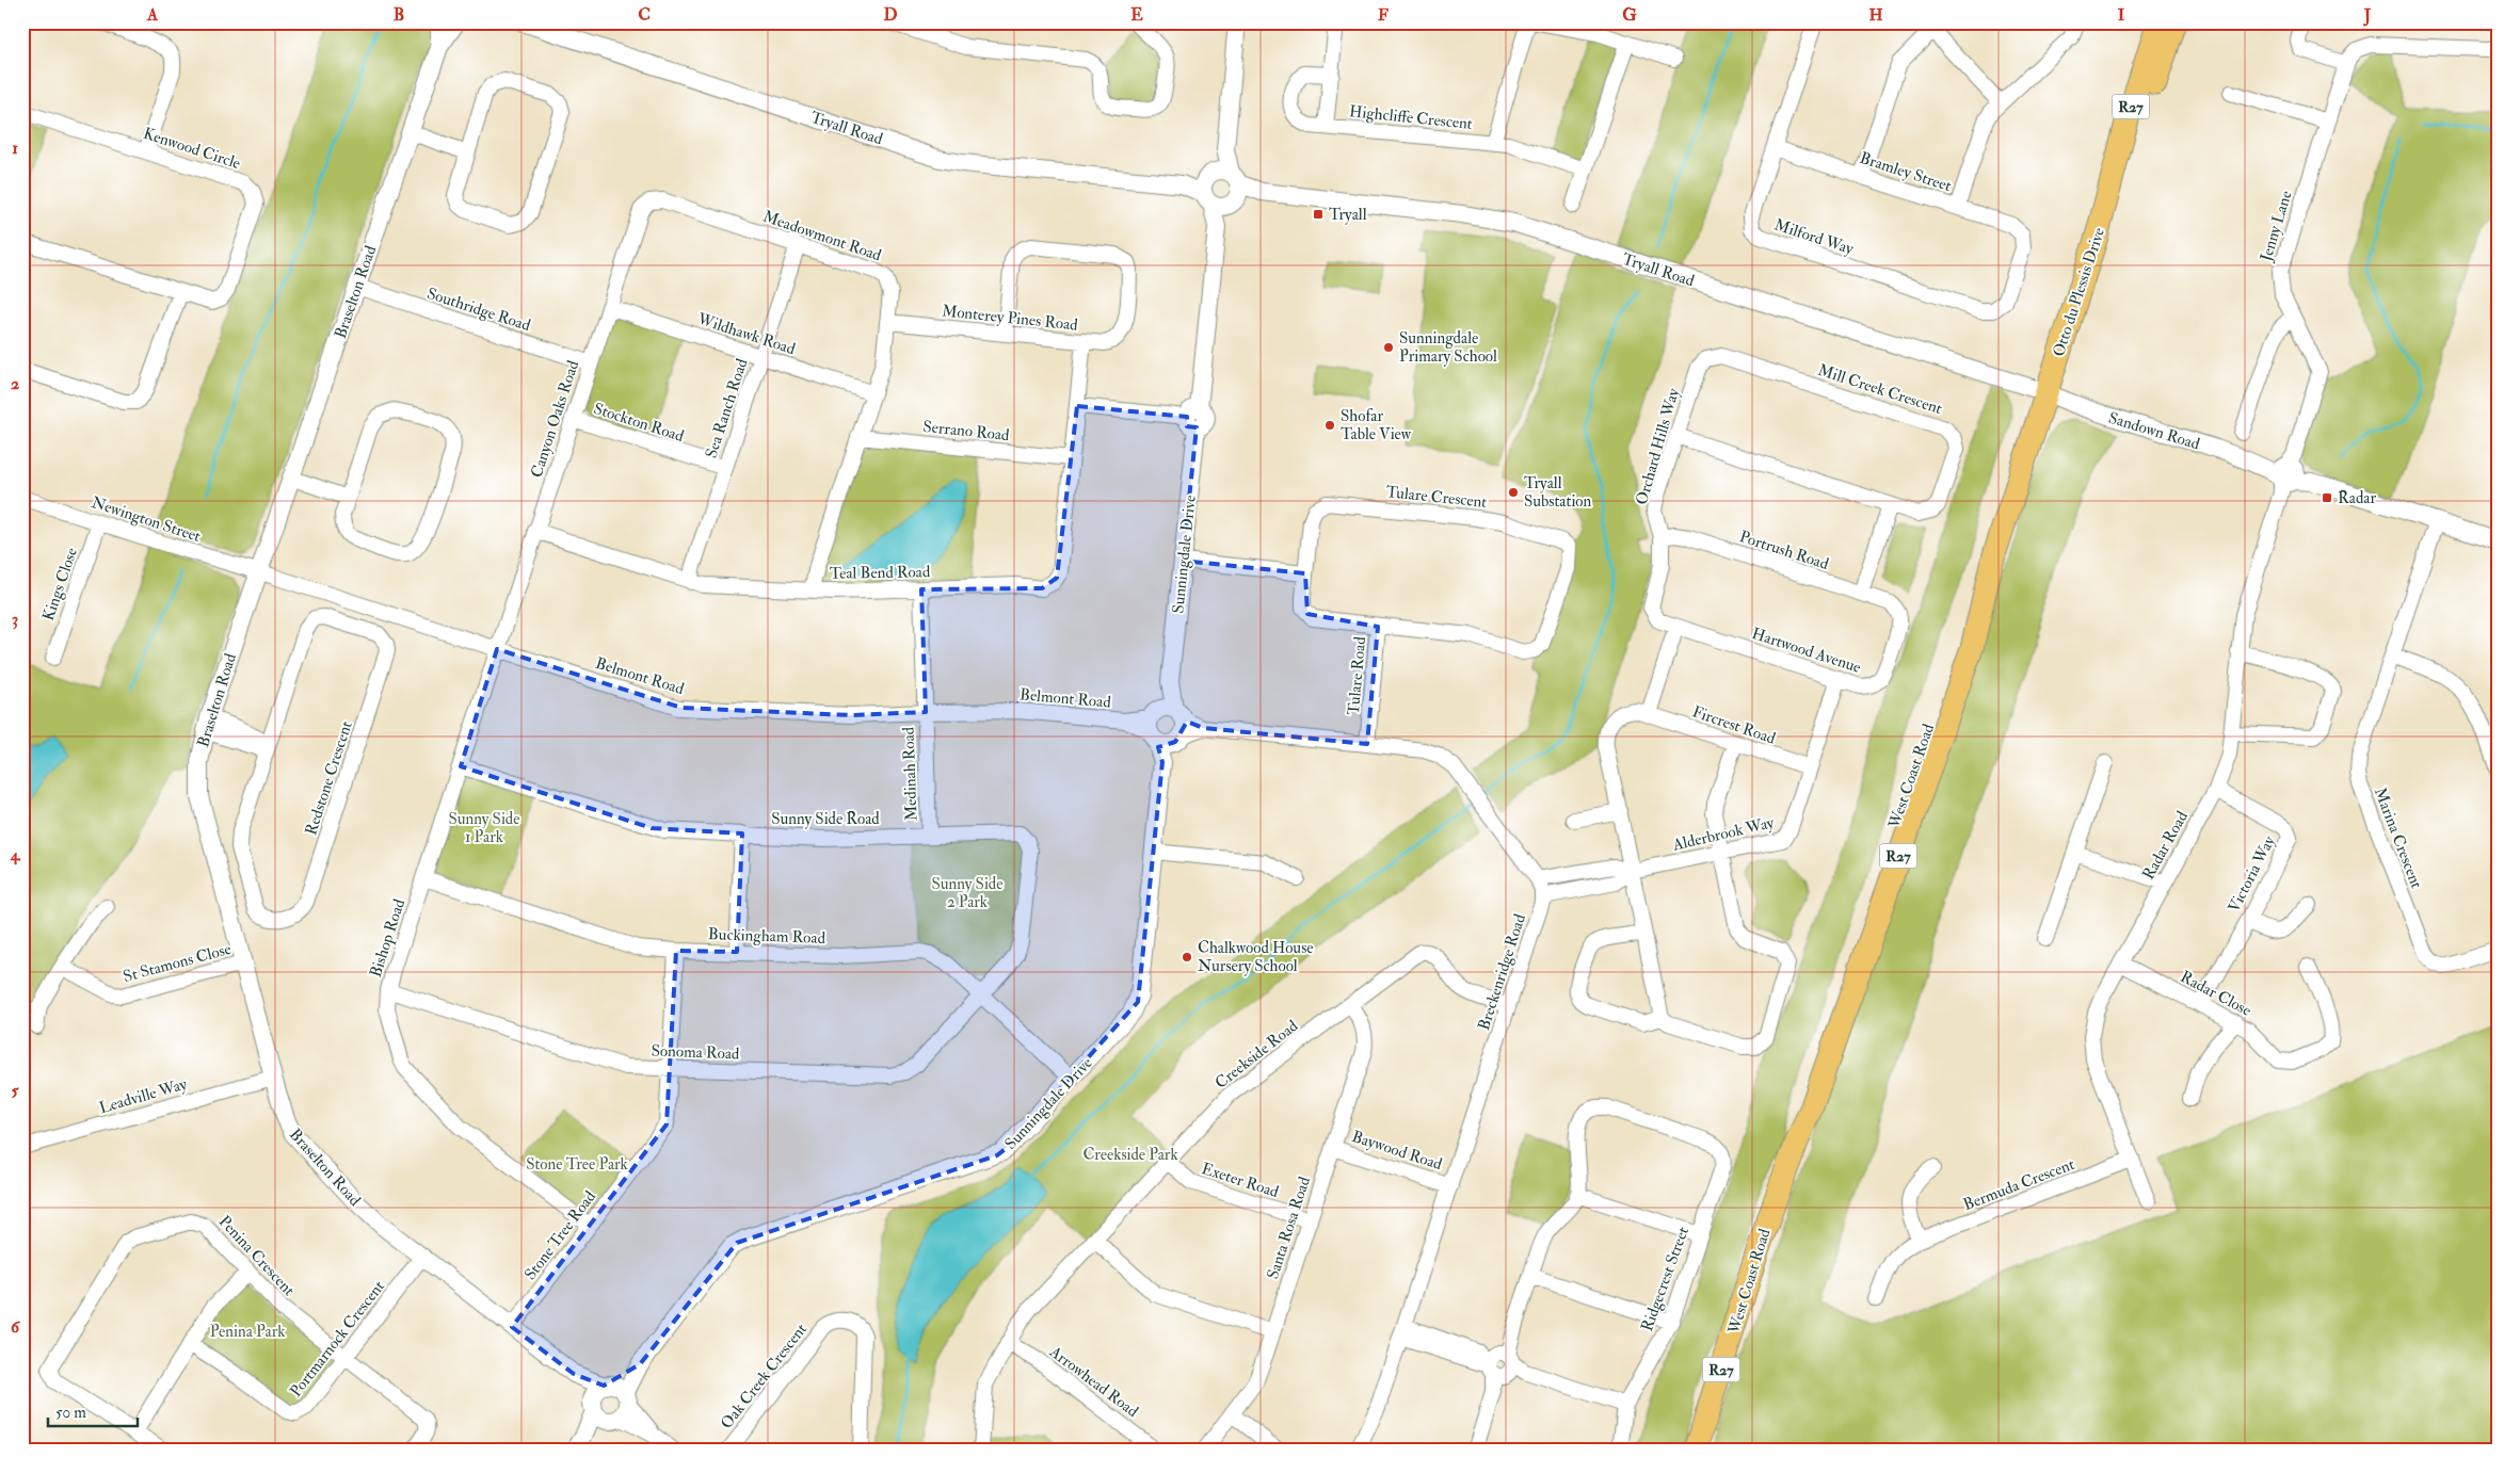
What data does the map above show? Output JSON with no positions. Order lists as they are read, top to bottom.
{
  "streets": {
    "main road": ["R27", "Otto du Plessis Drive", "West Coast Road"],
    "street": [
      "Highcliffe Crescent",
      "Tryall Road",
      "Kenwood Circle",
      "Bramley Street",
      "Jenny Lane",
      "Meadowmont Road",
      "Milford Way",
      "Braselton Road",
      "Southridge Road",
      "Monterey Pines Road",
      "Wildhawk Road",
      "Mill Creek Crescent",
      "Sea Ranch Road",
      "Canyon Oaks Road",
      "Stockton Road",
      "Serrano Road",
      "Sandown Road",
      "Orchard Hills Way",
      "Tulare Crescent",
      "Newington Street",
      "Portrush Road",
      "Sunningdale Drive",
      "Teal Bend Road",
      "Kings Close",
      "Hartwood Avenue",
      "Belmont Road",
      "Tulare Road",
      "Fircrest Road",
      "Medinah Road",
      "Redstone Crescent",
      "Sunny Side Road",
      "Alderbrook Way",
      "Marina Crescent",
      "Radar Road",
      "Victoria Way",
      "Buckingham Road",
      "Bishop Road",
      "St Stamons Close",
      "Breckenridge Road",
      "Radar Close",
      "Sonoma Road",
      "Creekside Road",
      "Leadville Way",
      "Baywood Road",
      "Exeter Road",
      "Bermuda Crescent",
      "Santa Rosa Road",
      "Stone Tree Road",
      "Penina Crescent",
      "Ridgecrest Street",
      "Portmarnock Crescent",
      "Oak Creek Crescent",
      "Arrowhead Road"
    ]
  },
  "crossings": [
    ["Tryall Road", "Otto du Plessis Drive"],
    ["Tryall Road", "Sandown Road"],
    ["Tryall Road", "Sunningdale Drive"],
    ["Tryall Road", "West Coast Road"],
    ["Bramley Street", "Milford Way"],
    ["Jenny Lane", "Sandown Road"],
    ["Jenny Lane", "Radar Road"],
    ["Meadowmont Road", "Monterey Pines Road"],
    ["Meadowmont Road", "Wildhawk Road"],
    ["Meadowmont Road", "Sea Ranch Road"],
    ["Meadowmont Road", "Canyon Oaks Road"],
    ["Meadowmont Road", "Serrano Road"],
    ["Meadowmont Road", "Teal Bend Road"],
    ["Braselton Road", "Southridge Road"],
    ["Braselton Road", "Newington Street"],
    ["Braselton Road", "Sunningdale Drive"],
    ["Braselton Road", "Belmont Road"],
    ["Braselton Road", "St Stamons Close"],
    ["Braselton Road", "Leadville Way"],
    ["Braselton Road", "Stone Tree Road"],
    ["Braselton Road", "Portmarnock Crescent"],
    ["Otto du Plessis Drive", "Sandown Road"],
    ["Otto du Plessis Drive", "West Coast Road"],
    ["Southridge Road", "Canyon Oaks Road"],
    ["Monterey Pines Road", "Teal Bend Road"],
    ["Wildhawk Road", "Sea Ranch Road"],
    ["Wildhawk Road", "Canyon Oaks Road"],
    ["Mill Creek Crescent", "Orchard Hills Way"],
    ["Sea Ranch Road", "Stockton Road"],
    ["Sea Ranch Road", "Teal Bend Road"],
    ["Canyon Oaks Road", "Stockton Road"],
    ["Canyon Oaks Road", "Teal Bend Road"],
    ["Canyon Oaks Road", "Belmont Road"],
    ["Canyon Oaks Road", "Bishop Road"],
    ["Serrano Road", "Teal Bend Road"],
    ["Sandown Road", "West Coast Road"],
    ["Sandown Road", "Marina Crescent"],
    ["Sandown Road", "Radar Road"],
    ["Orchard Hills Way", "Portrush Road"],
    ["Orchard Hills Way", "Hartwood Avenue"],
    ["Tulare Crescent", "Tulare Road"],
    ["Newington Street", "Kings Close"],
    ["Newington Street", "Belmont Road"],
    ["Portrush Road", "Hartwood Avenue"],
    ["Sunningdale Drive", "Belmont Road"],
    ["Sunningdale Drive", "Buckingham Road"],
    ["Teal Bend Road", "Medinah Road"],
    ["Hartwood Avenue", "Alderbrook Way"],
    ["Belmont Road", "Medinah Road"],
    ["Belmont Road", "Bishop Road"],
    ["Fircrest Road", "Alderbrook Way"],
    ["Medinah Road", "Sunny Side Road"],
    ["Sunny Side Road", "Buckingham Road"],
    ["Sunny Side Road", "Bishop Road"],
    ["Sunny Side Road", "Sonoma Road"],
    ["Radar Road", "Victoria Way"],
    ["Radar Road", "Radar Close"],
    ["Radar Road", "Bermuda Crescent"],
    ["Victoria Way", "Radar Close"],
    ["Buckingham Road", "Bishop Road"],
    ["Buckingham Road", "Sonoma Road"],
    ["Buckingham Road", "Stone Tree Road"],
    ["Bishop Road", "Sonoma Road"],
    ["Bishop Road", "Stone Tree Road"],
    ["Breckenridge Road", "Creekside Road"],
    ["Breckenridge Road", "Baywood Road"],
    ["Sonoma Road", "Stone Tree Road"],
    ["Creekside Road", "Exeter Road"],
    ["Creekside Road", "Santa Rosa Road"],
    ["Creekside Road", "Arrowhead Road"],
    ["Baywood Road", "Santa Rosa Road"],
    ["Exeter Road", "Santa Rosa Road"],
    ["Penina Crescent", "Portmarnock Crescent"]
  ],
  "parks": [
    "Sunny Side 1 Park",
    "Sunny Side 2 Park",
    "Creekside Park",
    "Stone Tree Park",
    "Penina Park"
  ],
  "places": {
    "transit": ["Tryall", "Radar"],
    "other": [
      "Sunningdale Primary School",
      "Shofar Table View",
      "Tryall Substation",
      "Chalkwood House Nursery School"
    ]
  },
  "scale_bar": "50 m",
  "grid": {
    "columns": [
      "A",
      "B",
      "C",
      "D",
      "E",
      "F",
      "G",
      "H",
      "I",
      "J"
    ],
    "rows": [
      "1",
      "2",
      "3",
      "4",
      "5",
      "6"
    ]
  }
}
